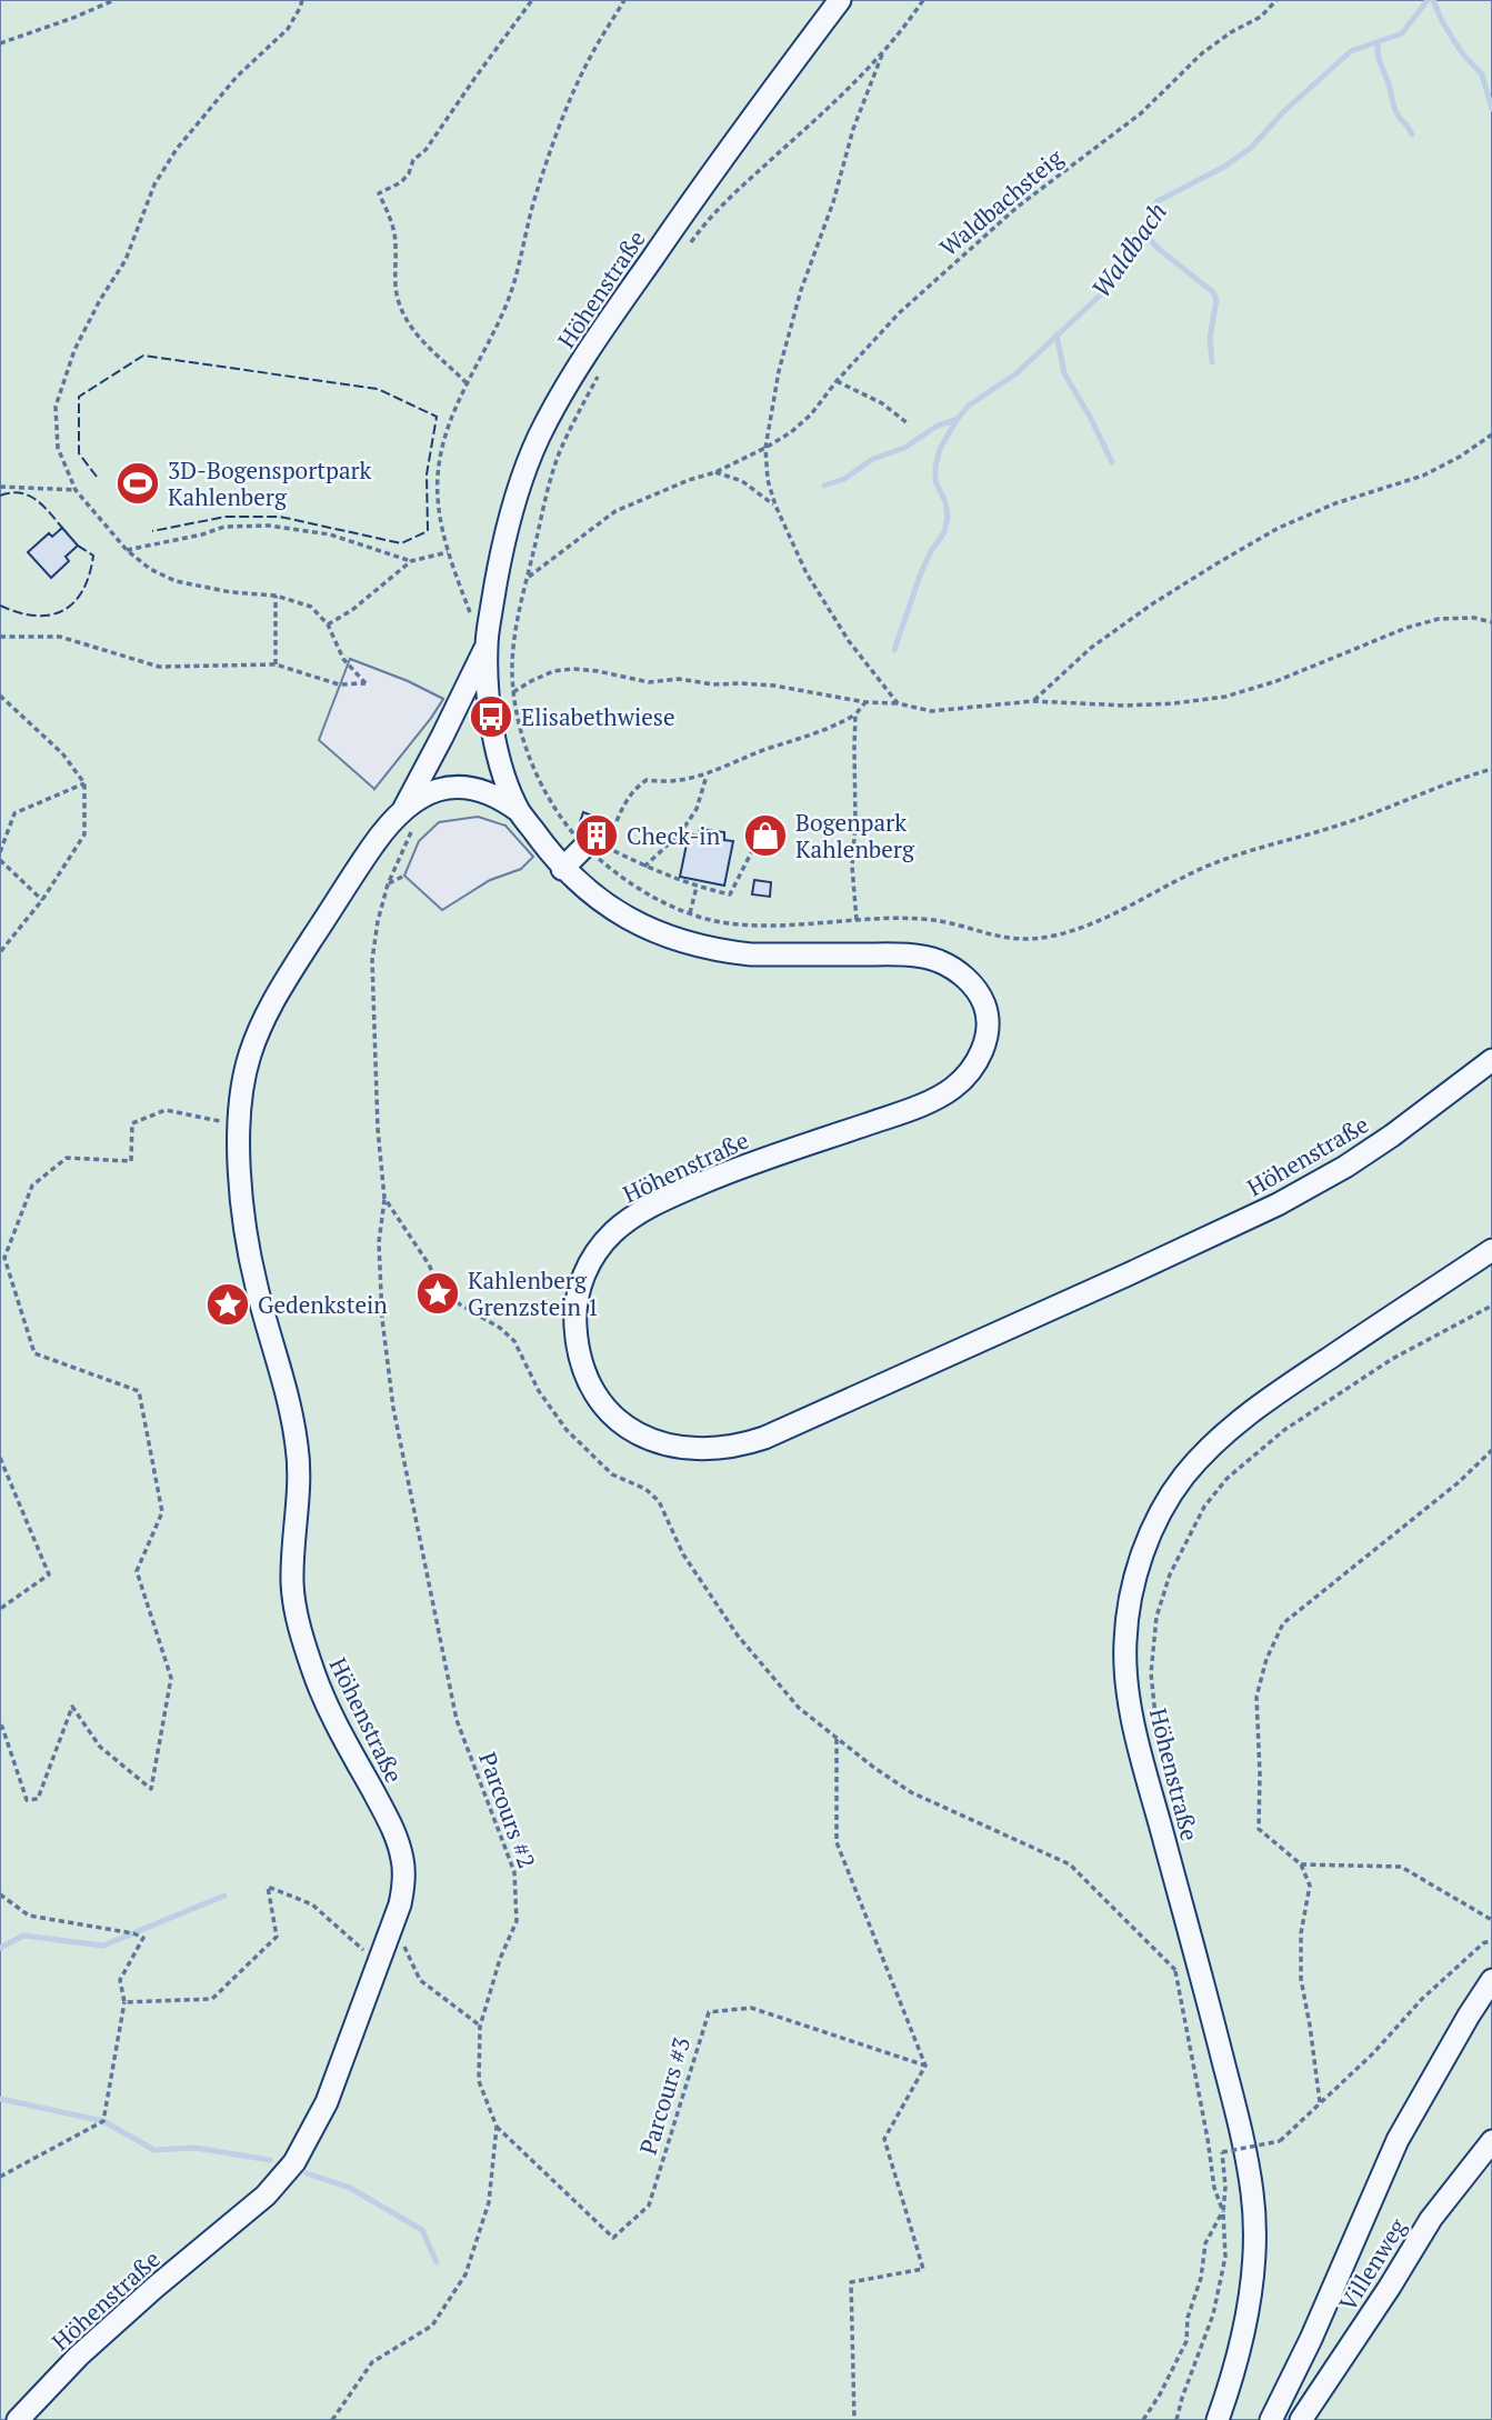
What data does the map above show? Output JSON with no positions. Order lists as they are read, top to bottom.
{
  "streets": {
    "street": ["Höhenstraße", "Villenweg"],
    "path": ["Waldbachsteig", "Parcours #2", "Parcours #3"]
  },
  "crossings": [
    ["Höhenstraße", "Parcours #2"],
    ["Parcours #2", "Parcours #3"]
  ],
  "water": ["Waldbach"],
  "places": {
    "sports": ["3D-Bogensportpark Kahlenberg"],
    "bus stop": ["Elisabethwiese"],
    "building": ["Check-in"],
    "shop": ["Bogenpark Kahlenberg"],
    "place": ["Kahlenberg Grenzstein 1", "Gedenkstein"]
  }
}
